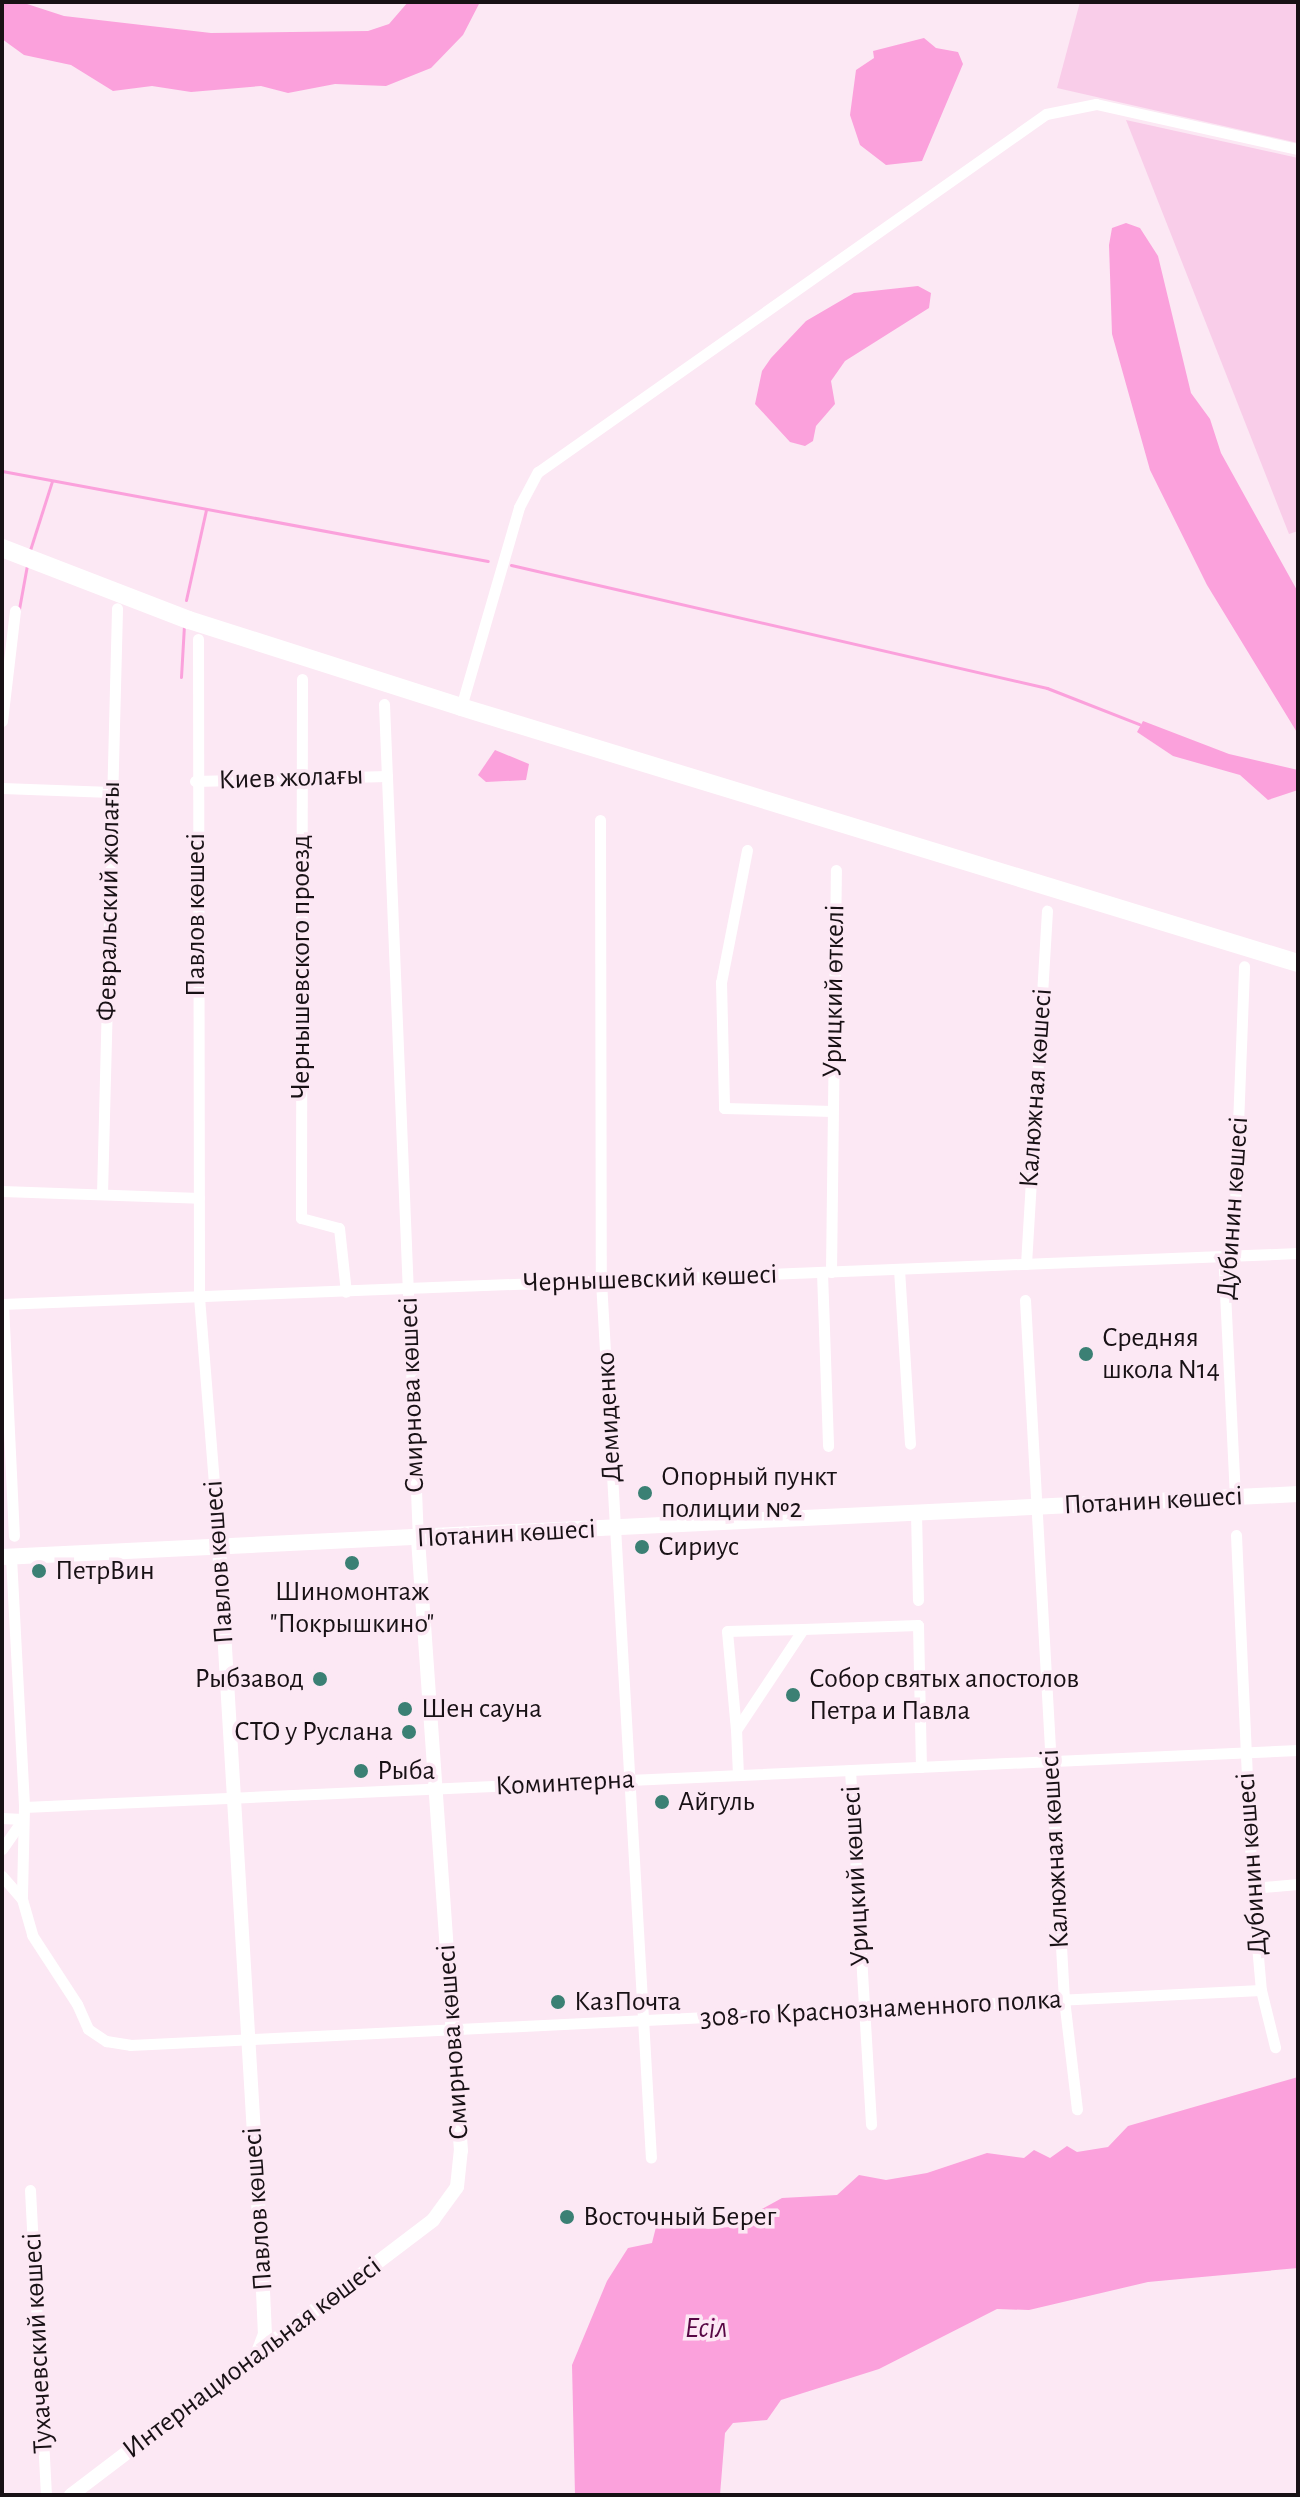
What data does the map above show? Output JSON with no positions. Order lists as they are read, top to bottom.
{
  "streets": {
    "main road": ["Потанин көшесі"],
    "street": [
      "Киев жолағы",
      "Февральский жолағы",
      "Павлов көшесі",
      "Чернышевского проезд",
      "Урицкий өткелі",
      "Калюжная көшесі",
      "Дубинин көшесі",
      "Чернышевский көшесі",
      "Смирнова көшесі",
      "Демиденко",
      "Коминтерна",
      "Урицкий көшесі",
      "308-го Краснознаменного полка",
      "Тухачевский көшесі",
      "Интернациональная көшесі"
    ]
  },
  "crossings": [
    ["Киев жолағы", "Павлов көшесі"],
    ["Киев жолағы", "Чернышевского проезд"],
    ["Киев жолағы", "Смирнова көшесі"],
    ["Павлов көшесі", "Чернышевский көшесі"],
    ["Павлов көшесі", "Потанин көшесі"],
    ["Павлов көшесі", "Коминтерна"],
    ["Павлов көшесі", "308-го Краснознаменного полка"],
    ["Павлов көшесі", "Интернациональная көшесі"],
    ["Чернышевского проезд", "Чернышевский көшесі"],
    ["Урицкий өткелі", "Чернышевский көшесі"],
    ["Калюжная көшесі", "Чернышевский көшесі"],
    ["Калюжная көшесі", "Потанин көшесі"],
    ["Калюжная көшесі", "Коминтерна"],
    ["Калюжная көшесі", "308-го Краснознаменного полка"],
    ["Дубинин көшесі", "Чернышевский көшесі"],
    ["Дубинин көшесі", "Потанин көшесі"],
    ["Дубинин көшесі", "Коминтерна"],
    ["Дубинин көшесі", "308-го Краснознаменного полка"],
    ["Чернышевский көшесі", "Смирнова көшесі"],
    ["Чернышевский көшесі", "Демиденко"],
    ["Смирнова көшесі", "Потанин көшесі"],
    ["Смирнова көшесі", "Коминтерна"],
    ["Смирнова көшесі", "308-го Краснознаменного полка"],
    ["Смирнова көшесі", "Интернациональная көшесі"],
    ["Демиденко", "Потанин көшесі"],
    ["Демиденко", "Коминтерна"],
    ["Демиденко", "308-го Краснознаменного полка"],
    ["Коминтерна", "Урицкий көшесі"],
    ["Урицкий көшесі", "308-го Краснознаменного полка"]
  ],
  "water": ["Есіл"],
  "places": [
    "Средняя школа N14",
    "Опорный пункт полиции №2",
    "Сириус",
    "Шиномонтаж \"Покрышкино\"",
    "ПетрВин",
    "Рыбзавод",
    "Собор святых апостолов Петра и Павла",
    "Шен сауна",
    "СТО у Руслана",
    "Рыба",
    "Айгуль",
    "КазПочта",
    "Восточный Берег"
  ]
}
